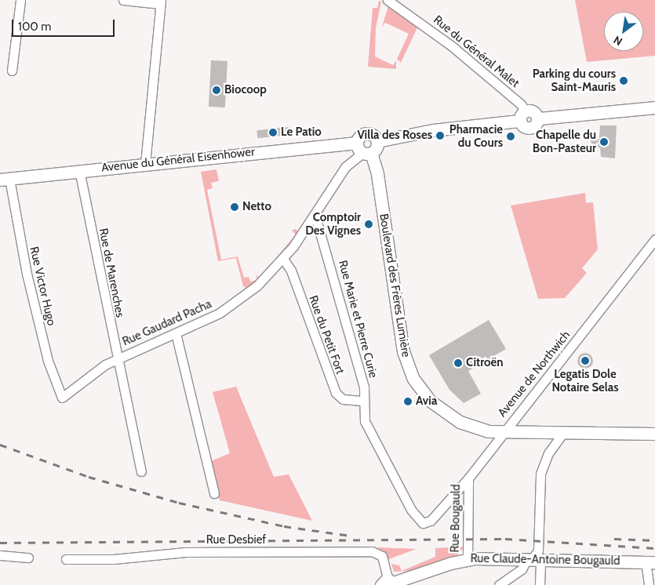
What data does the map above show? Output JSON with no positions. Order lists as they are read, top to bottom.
{
  "streets": {
    "main road": ["Avenue du Général Eisenhower", "Boulevard des Frères Lumière", "Rue Claude-Antoine Bougauld"],
    "street": [
      "Rue du Général Malet",
      "Rue de Marenches",
      "Rue Victor Hugo",
      "Rue Marie et Pierre Curie",
      "Rue Gaudard Pacha",
      "Rue du Petit Fort",
      "Avenue de Northwich",
      "Rue Bougauld",
      "Rue Desbief"
    ]
  },
  "crossings": [
    ["Rue du Général Malet", "Avenue du Général Eisenhower"],
    ["Avenue du Général Eisenhower", "Rue de Marenches"],
    ["Avenue du Général Eisenhower", "Boulevard des Frères Lumière"],
    ["Avenue du Général Eisenhower", "Rue Victor Hugo"],
    ["Avenue du Général Eisenhower", "Rue Gaudard Pacha"],
    ["Rue de Marenches", "Rue Gaudard Pacha"],
    ["Boulevard des Frères Lumière", "Rue Gaudard Pacha"],
    ["Boulevard des Frères Lumière", "Avenue de Northwich"],
    ["Rue Victor Hugo", "Rue Gaudard Pacha"],
    ["Rue Marie et Pierre Curie", "Rue Gaudard Pacha"],
    ["Rue Marie et Pierre Curie", "Rue du Petit Fort"],
    ["Rue Marie et Pierre Curie", "Avenue de Northwich"],
    ["Rue Gaudard Pacha", "Rue du Petit Fort"],
    ["Avenue de Northwich", "Rue Bougauld"],
    ["Rue Bougauld", "Rue Claude-Antoine Bougauld"],
    ["Rue Desbief", "Rue Claude-Antoine Bougauld"]
  ],
  "places": [
    "Parking du cours Saint-Mauris",
    "Biocoop",
    "Le Patio",
    "Villa des Roses",
    "Pharmacie du Cours",
    "Chapelle du Bon-Pasteur",
    "Netto",
    "Comptoir Des Vignes",
    "Legatis Dole Notaire Selas",
    "Citroën",
    "Avia"
  ],
  "scale_bar": "100 m",
  "north": "bottom left"
}
